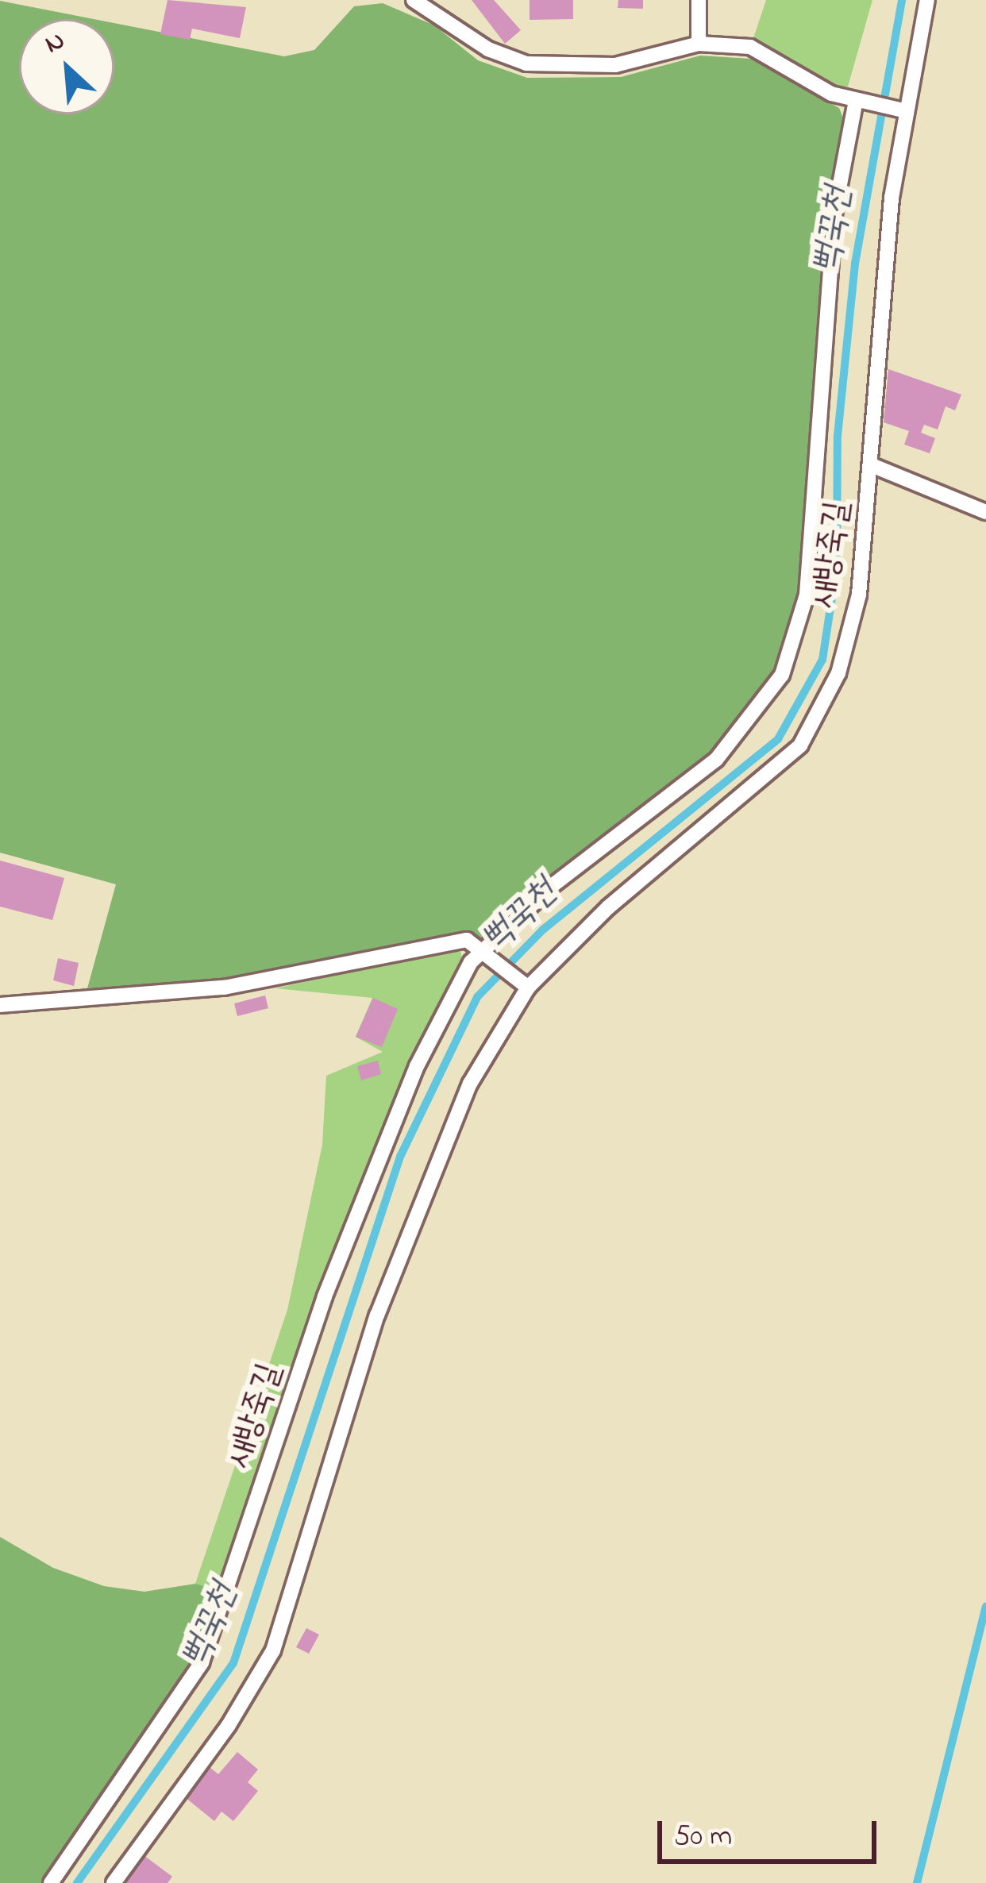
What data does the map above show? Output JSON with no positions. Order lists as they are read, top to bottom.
{
  "streets": {
    "lane": ["새방죽길"]
  },
  "water": ["뻑꾹천"],
  "scale_bar": "50 m",
  "north": "top left"
}
